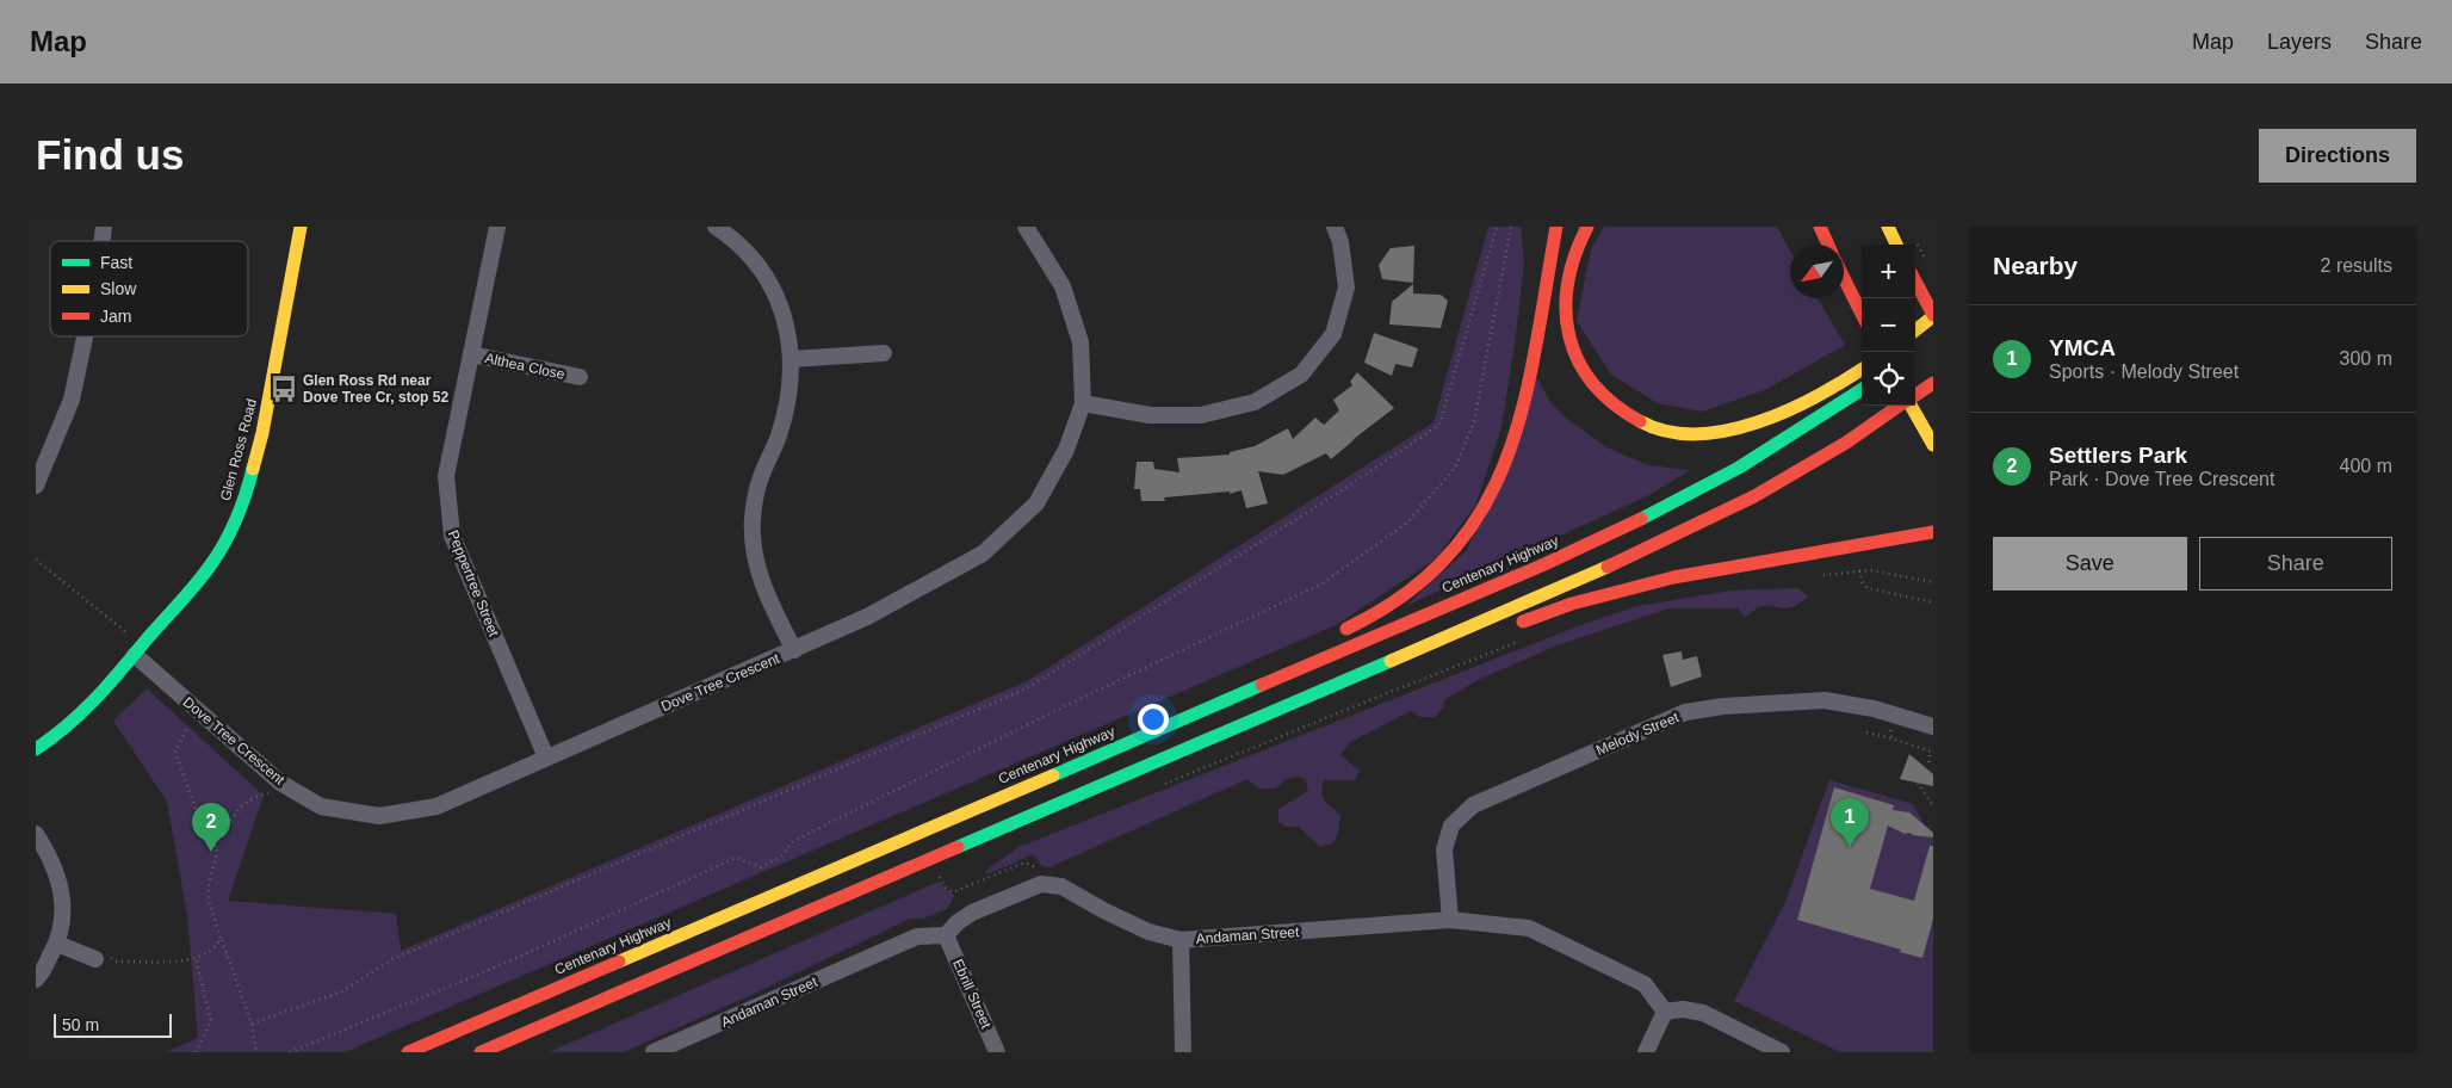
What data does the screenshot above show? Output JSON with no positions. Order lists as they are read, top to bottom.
{
  "streets": {
    "main road": ["Glen Ross Road", "Centenary Highway"],
    "street": [
      "Althea Close",
      "Peppertree Street",
      "Dove Tree Crescent",
      "Melody Street",
      "Andaman Street",
      "Ebrill Street"
    ]
  },
  "crossings": [
    ["Althea Close", "Peppertree Street"],
    ["Glen Ross Road", "Dove Tree Crescent"],
    ["Peppertree Street", "Dove Tree Crescent"],
    ["Melody Street", "Andaman Street"],
    ["Andaman Street", "Ebrill Street"]
  ],
  "places": {
    "bus stop": ["Glen Ross Rd near Dove Tree Cr, stop 52"]
  },
  "legend": ["Fast", "Slow", "Jam"],
  "scale_bar": "50 m",
  "north": "bottom left",
  "page": {
    "header": "Map",
    "nav": ["Map", "Layers", "Share"],
    "buttons": [
      "Directions",
      ["Save", "Share"]
    ],
    "title": "Find us",
    "heading": ["Nearby", "2 results"],
    "map_buttons": ["+", "−"],
    "list": [
      {
        "mark": "1",
        "name": "YMCA",
        "note": "Sports · Melody Street",
        "value": "300 m"
      },
      {
        "mark": "2",
        "name": "Settlers Park",
        "note": "Park · Dove Tree Crescent",
        "value": "400 m"
      }
    ],
    "pins": ["1", "2"],
    "scale": "50 m"
  }
}
